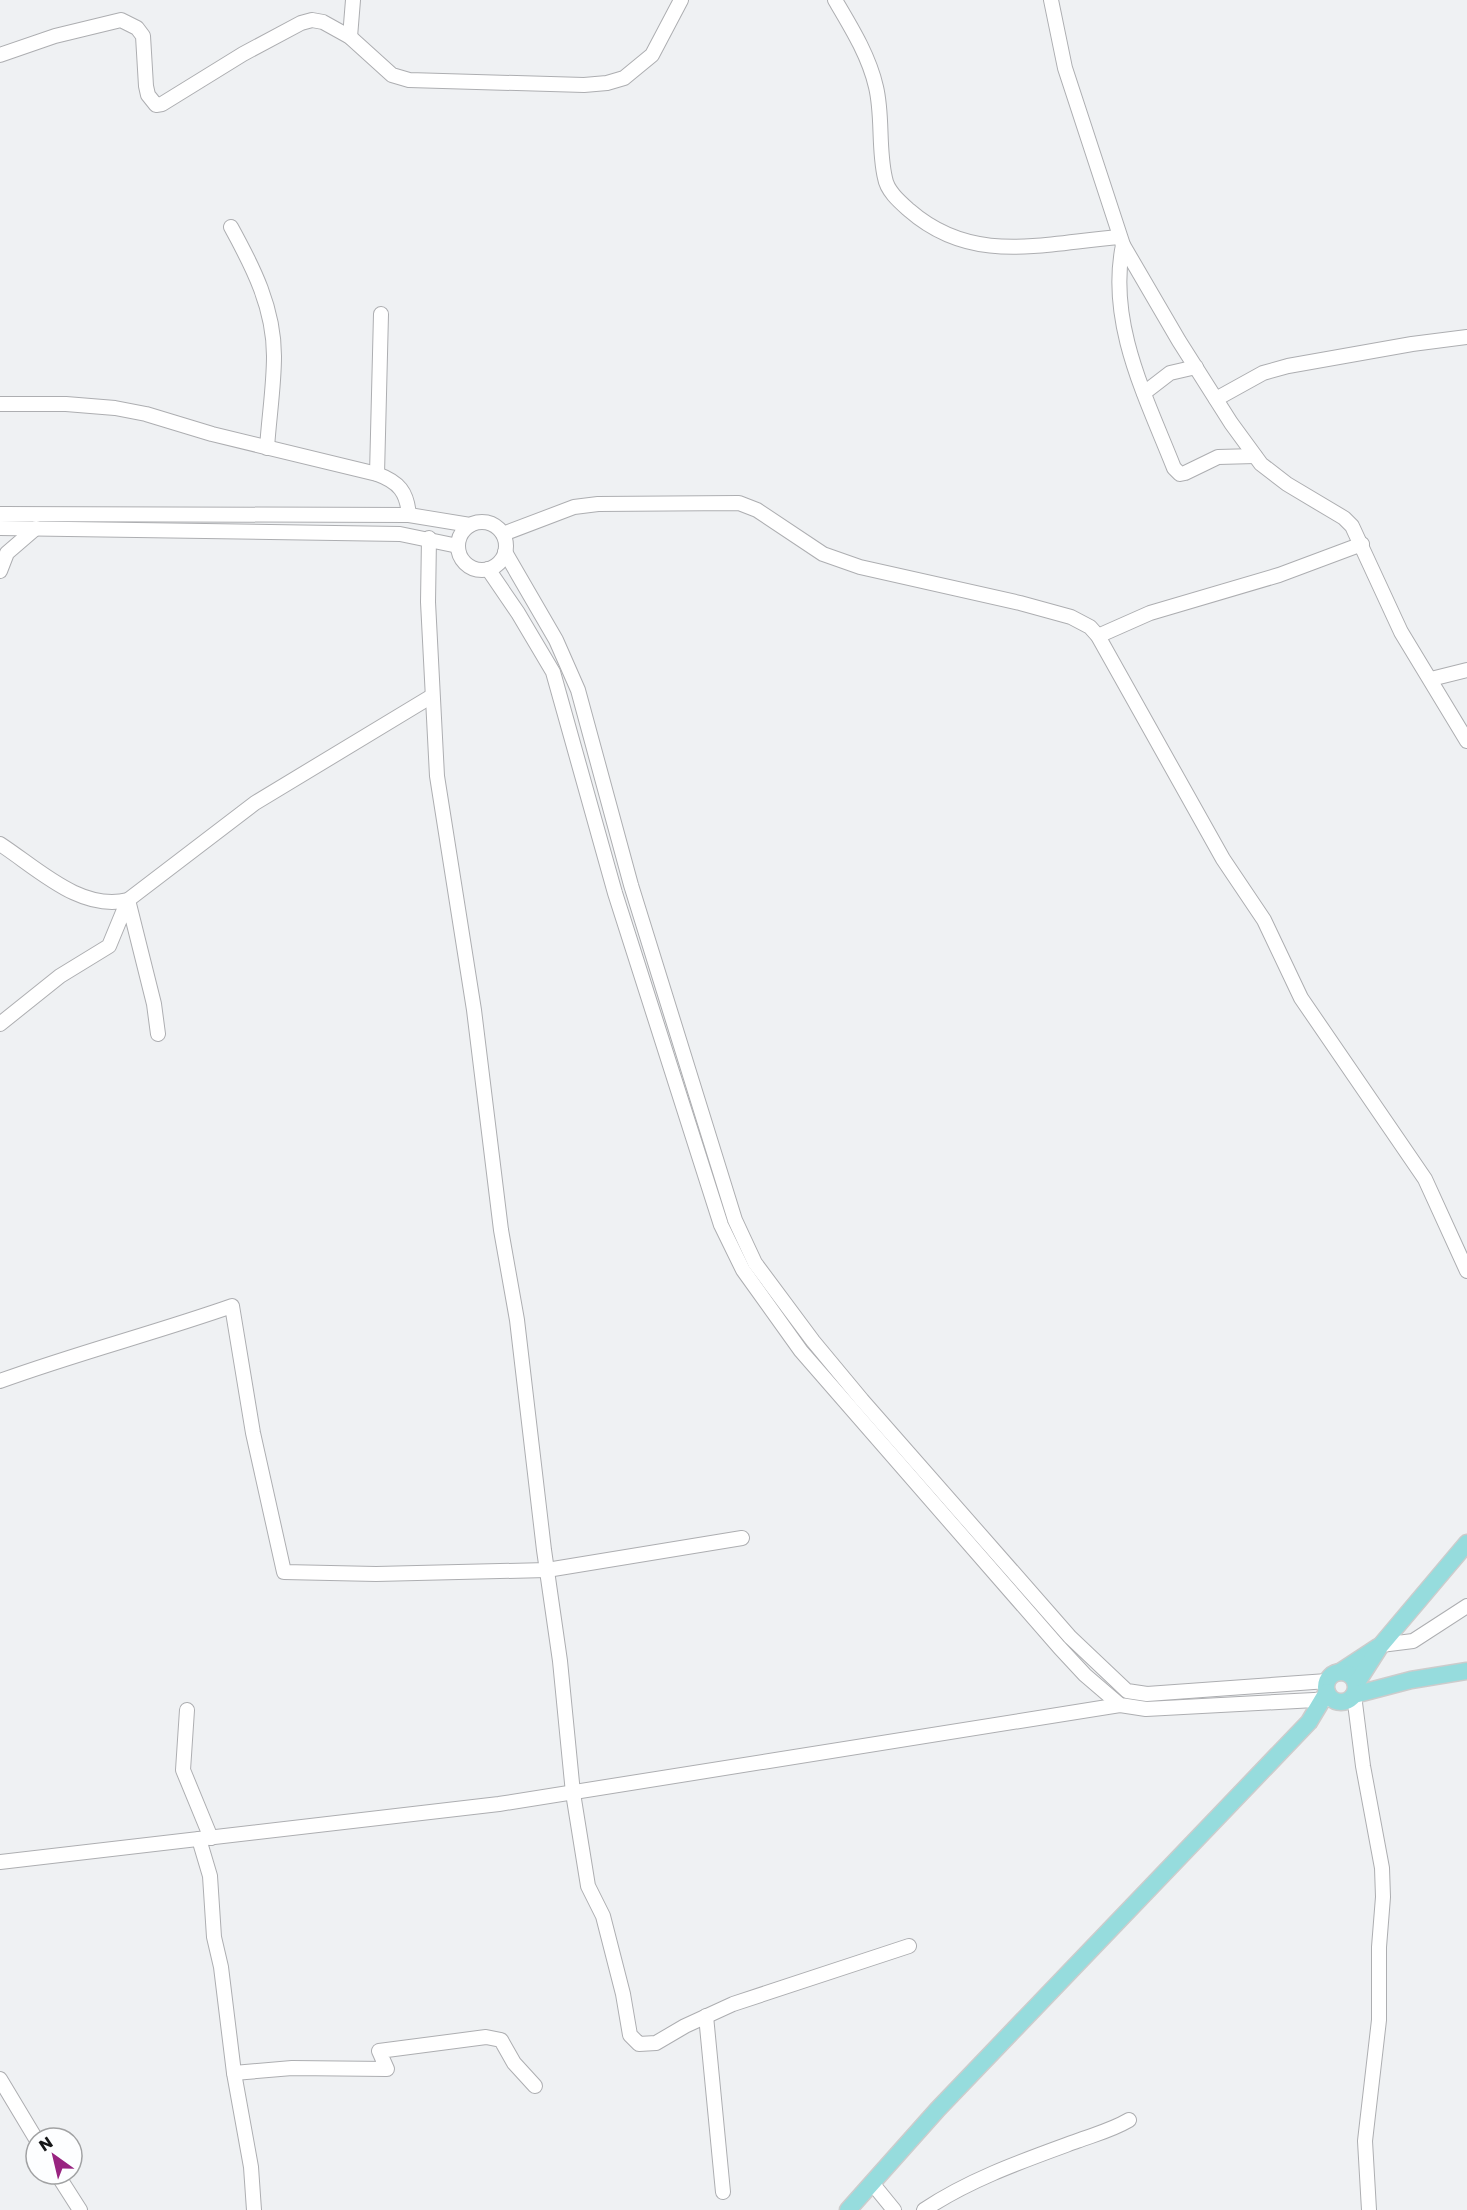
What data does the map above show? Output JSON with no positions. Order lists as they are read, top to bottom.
{
  "north": "top left"
}
